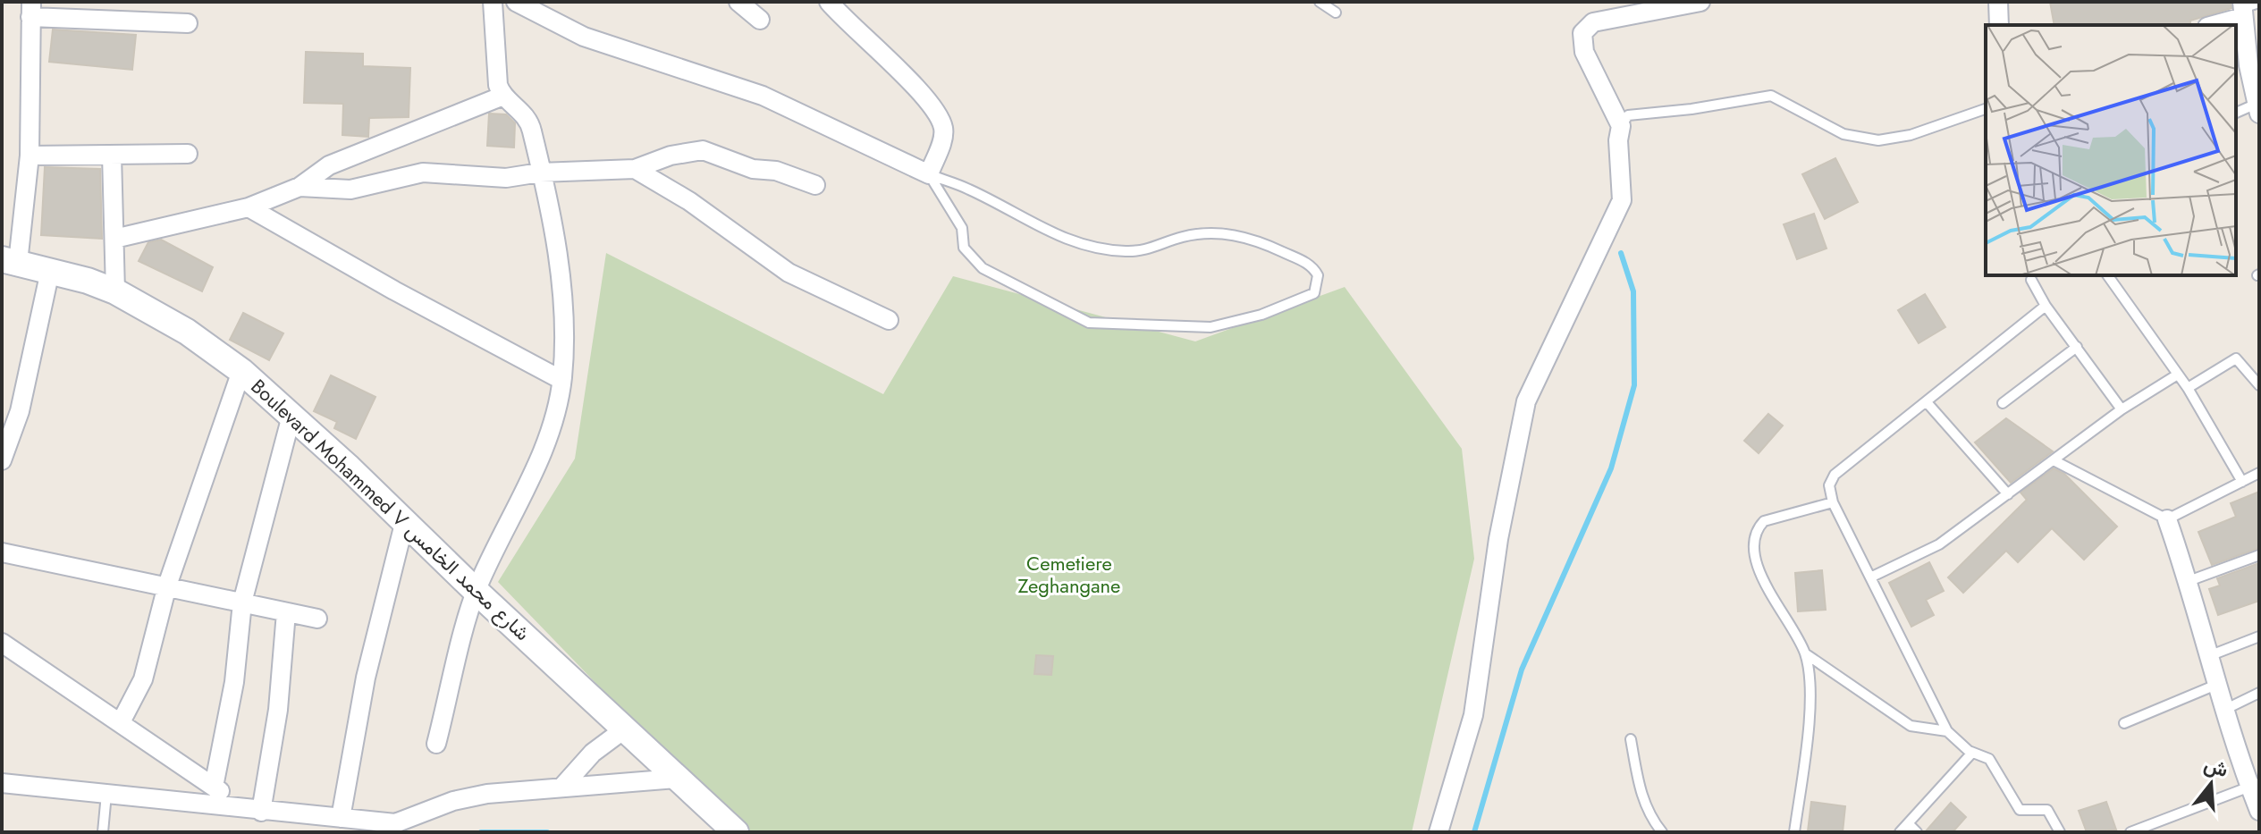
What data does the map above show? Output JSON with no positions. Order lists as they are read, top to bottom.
{
  "streets": {
    "main road": ["Boulevard Mohammed V شارع محمد الخامس"]
  },
  "parks": ["Cemetiere Zeghangane"],
  "north": "top"
}
